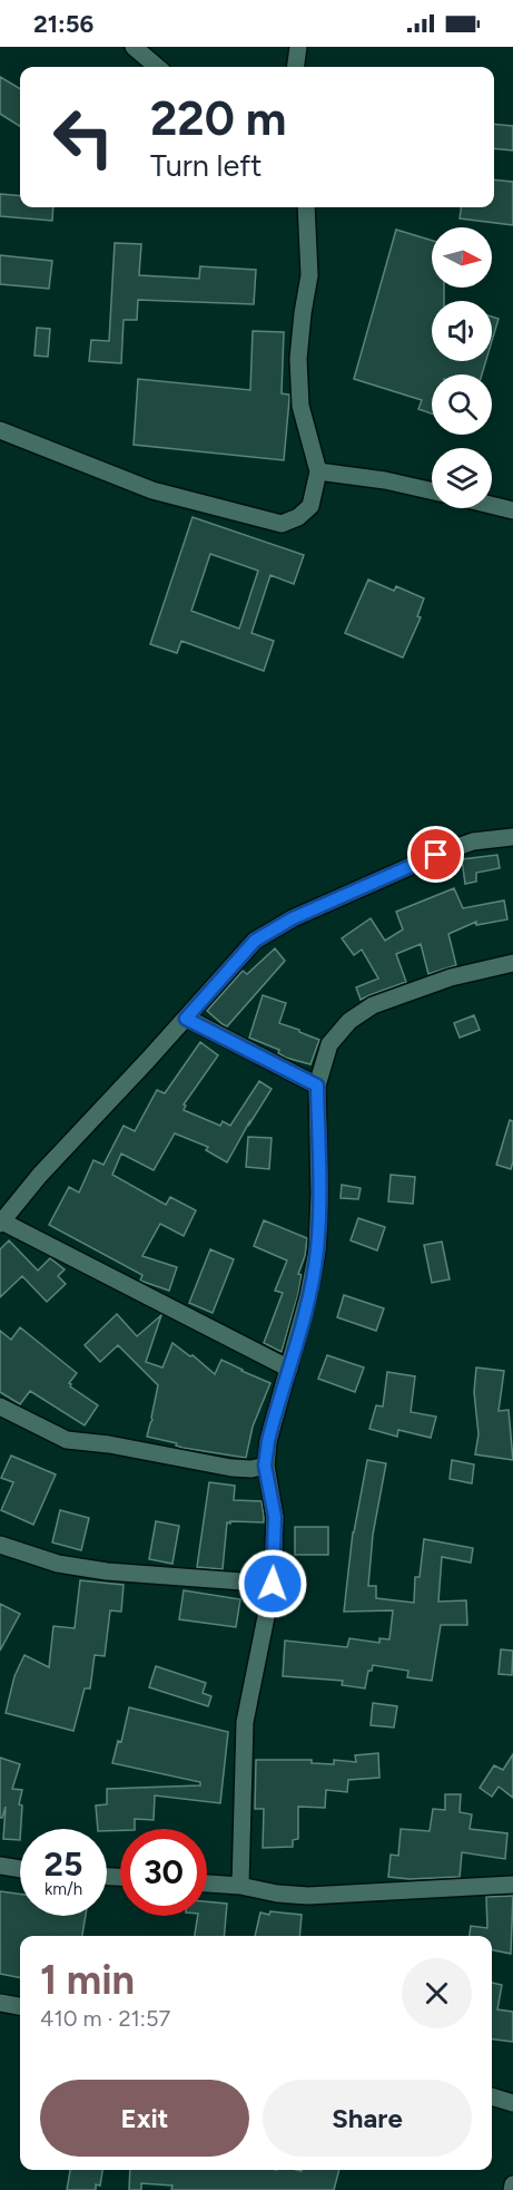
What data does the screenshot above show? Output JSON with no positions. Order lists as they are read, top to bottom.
{
  "north": "right",
  "page": {
    "status": "21:56",
    "turn": ["220 m", "Turn left"],
    "speed": "25 km/h",
    "limit": "30",
    "heading": ["1 min", "410 m · 21:57"],
    "buttons": ["Exit", "Share"]
  }
}
